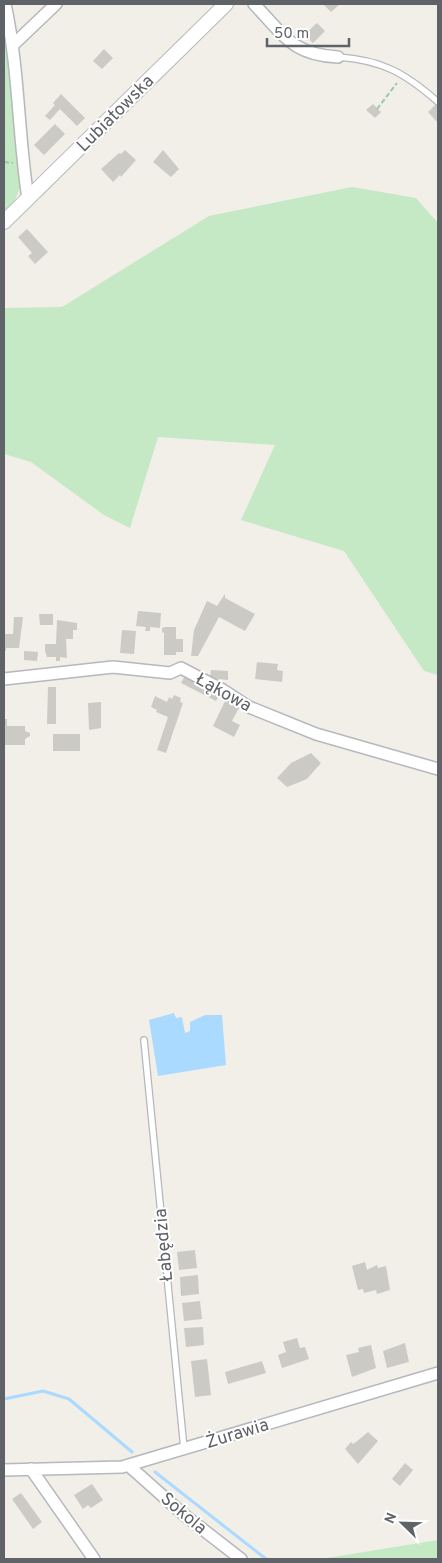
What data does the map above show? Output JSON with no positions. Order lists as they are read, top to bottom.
{
  "streets": {
    "street": [
      "Lubiatowska",
      "Łąkowa",
      "Żurawia",
      "Sokola"
    ],
    "lane": ["Łabędzia"]
  },
  "crossings": [
    ["Łabędzia", "Żurawia"],
    ["Żurawia", "Sokola"]
  ],
  "scale_bar": "50 m",
  "north": "top left"
}
